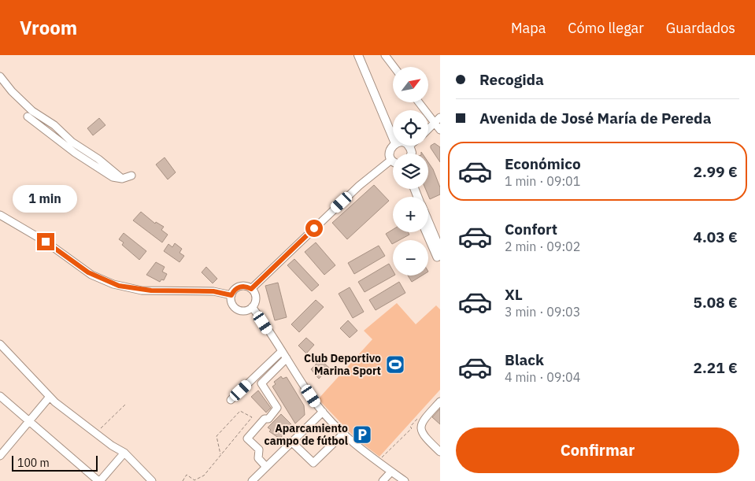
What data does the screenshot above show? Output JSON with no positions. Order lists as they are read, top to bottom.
{
  "places": {
    "sports": ["Club Deportivo Marina Sport"],
    "parking": ["Aparcamiento campo de fútbol"]
  },
  "scale_bar": "100 m",
  "north": "top right",
  "page": {
    "header": "Vroom",
    "nav": ["Mapa", "Cómo llegar", "Guardados"],
    "banner": ["Recogida", "Avenida de José María de Pereda"],
    "map_buttons": ["+", "−"],
    "list": [
      {
        "name": "Económico",
        "note": "1 min · 09:01",
        "value": "2.99 €"
      },
      {
        "name": "Confort",
        "note": "2 min · 09:02",
        "value": "4.03 €"
      },
      {
        "name": "XL",
        "note": "3 min · 09:03",
        "value": "5.08 €"
      },
      {
        "name": "Black",
        "note": "4 min · 09:04",
        "value": "2.21 €"
      }
    ],
    "bubble": "1 min",
    "buttons": "Confirmar",
    "scale": "100 m"
  }
}
